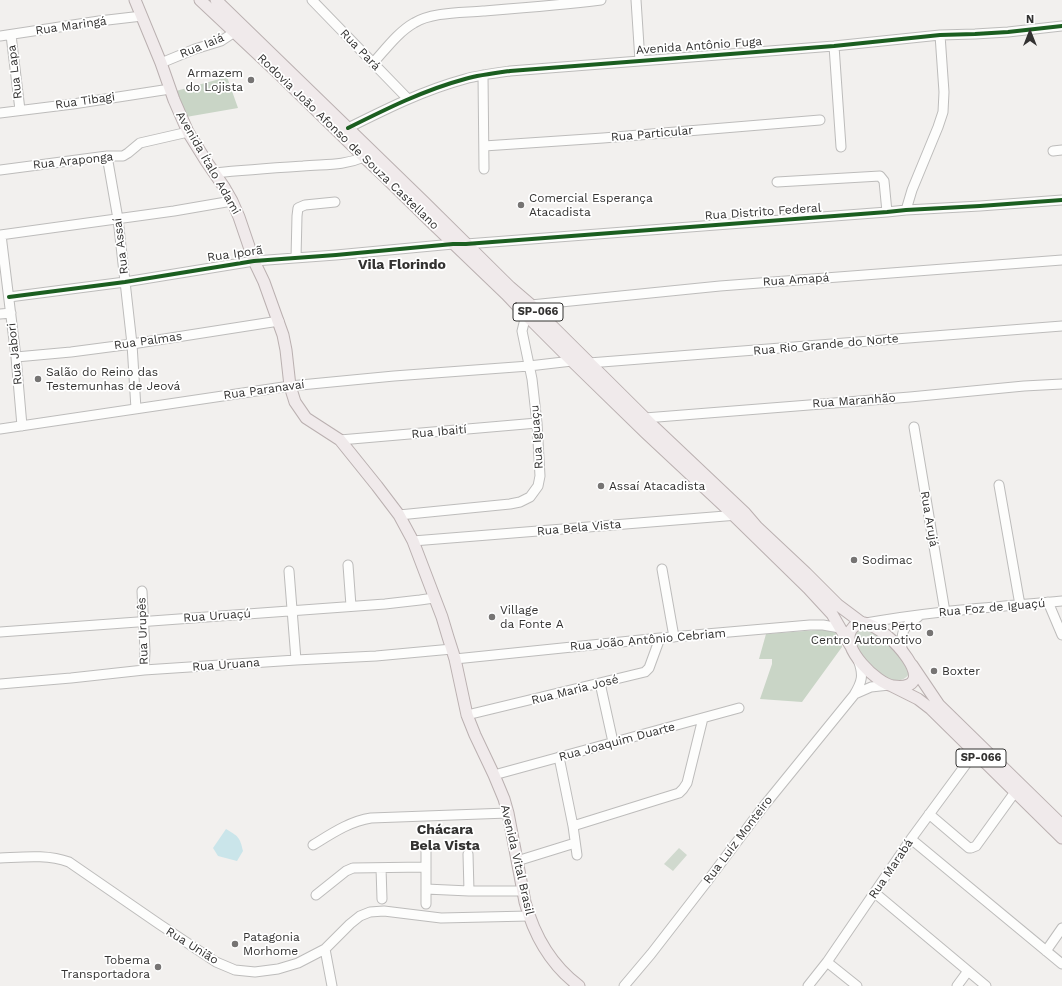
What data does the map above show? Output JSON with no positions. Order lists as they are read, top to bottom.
{
  "streets": {
    "main road": [
      "Rodovia João Afonso de Souza Castellano",
      "Avenida Ítalo Adami",
      "SP-066",
      "Avenida Vital Brasil"
    ],
    "street": [
      "Rua Maringá",
      "Rua Iaiá",
      "Avenida Antônio Fuga",
      "Rua Pará",
      "Rua Lapa",
      "Rua Tibagi",
      "Rua Particular",
      "Rua Araponga",
      "Rua Distrito Federal",
      "Rua Assaí",
      "Rua Iporã",
      "Rua Amapá",
      "Rua Palmas",
      "Rua Rio Grande do Norte",
      "Rua Jabori",
      "Rua Paranavaí",
      "Rua Maranhão",
      "Rua Ibaití",
      "Rua Iguaçu",
      "Rua Arujá",
      "Rua Bela Vista",
      "Rua Foz de Iguaçú",
      "Rua Uruaçú",
      "Rua Urupês",
      "Rua João Antônio Cebriam",
      "Rua Uruana",
      "Rua Maria José",
      "Rua Joaquim Duarte",
      "Rua Luíz Monteiro",
      "Rua Marabá",
      "Rua União"
    ]
  },
  "crossings": [
    ["Rua Maringá", "Rua Lapa"],
    ["Rua Maringá", "Avenida Ítalo Adami"],
    ["Rua Iaiá", "Rodovia João Afonso de Souza Castellano"],
    ["Rua Iaiá", "Avenida Ítalo Adami"],
    ["Rua Iaiá", "SP-066"],
    ["Avenida Antônio Fuga", "Rua Pará"],
    ["Avenida Antônio Fuga", "Rodovia João Afonso de Souza Castellano"],
    ["Rua Lapa", "Rua Tibagi"],
    ["Rua Tibagi", "Avenida Ítalo Adami"],
    ["Rodovia João Afonso de Souza Castellano", "Rua Distrito Federal"],
    ["Rodovia João Afonso de Souza Castellano", "Rua Iporã"],
    ["Rodovia João Afonso de Souza Castellano", "Rua Amapá"],
    ["Rodovia João Afonso de Souza Castellano", "SP-066"],
    ["Rodovia João Afonso de Souza Castellano", "Rua Rio Grande do Norte"],
    ["Rodovia João Afonso de Souza Castellano", "Rua Paranavaí"],
    ["Rodovia João Afonso de Souza Castellano", "Rua Maranhão"],
    ["Rodovia João Afonso de Souza Castellano", "Rua Iguaçu"],
    ["Rodovia João Afonso de Souza Castellano", "Rua Bela Vista"],
    ["Rodovia João Afonso de Souza Castellano", "Rua Foz de Iguaçú"],
    ["Rodovia João Afonso de Souza Castellano", "Rua João Antônio Cebriam"],
    ["Rua Araponga", "Avenida Ítalo Adami"],
    ["Rua Araponga", "Rua Assaí"],
    ["Avenida Ítalo Adami", "Rua Iporã"],
    ["Avenida Ítalo Adami", "Rua Palmas"],
    ["Avenida Ítalo Adami", "Rua Paranavaí"],
    ["Avenida Ítalo Adami", "Rua Ibaití"],
    ["Avenida Ítalo Adami", "Rua Iguaçu"],
    ["Avenida Ítalo Adami", "Rua Bela Vista"],
    ["Avenida Ítalo Adami", "Avenida Vital Brasil"],
    ["Rua Distrito Federal", "Rua Iporã"],
    ["Rua Assaí", "Rua Iporã"],
    ["Rua Assaí", "Rua Palmas"],
    ["Rua Assaí", "Rua Paranavaí"],
    ["Rua Iporã", "Rua Jabori"],
    ["SP-066", "Rua Foz de Iguaçú"],
    ["SP-066", "Rua Luíz Monteiro"],
    ["SP-066", "Rua Marabá"],
    ["Rua Palmas", "Rua Jabori"],
    ["Rua Jabori", "Rua Paranavaí"],
    ["Rua Paranavaí", "Rua Iguaçu"],
    ["Rua Ibaití", "Rua Iguaçu"],
    ["Rua Arujá", "Rua Foz de Iguaçú"],
    ["Rua Bela Vista", "Avenida Vital Brasil"],
    ["Rua Uruaçú", "Rua Urupês"],
    ["Rua Uruaçú", "Avenida Vital Brasil"],
    ["Rua Urupês", "Rua Uruana"],
    ["Rua João Antônio Cebriam", "Rua Uruana"],
    ["Rua João Antônio Cebriam", "Rua Maria José"],
    ["Rua João Antônio Cebriam", "Avenida Vital Brasil"],
    ["Rua Uruana", "Avenida Vital Brasil"],
    ["Rua Maria José", "Avenida Vital Brasil"],
    ["Rua Joaquim Duarte", "Avenida Vital Brasil"],
    ["Avenida Vital Brasil", "Rua União"]
  ],
  "districts": ["Vila Florindo", "Chácara Bela Vista"],
  "places": [
    "Armazem do Lojista",
    "Comercial Esperança Atacadista",
    "Salão do Reino das Testemunhas de Jeová",
    "Assaí Atacadista",
    "Sodimac",
    "Village da Fonte A",
    "Pneus Perto Centro Automotivo",
    "Boxter",
    "Patagonia Morhome",
    "Tobema Transportadora"
  ],
  "north": "top"
}
